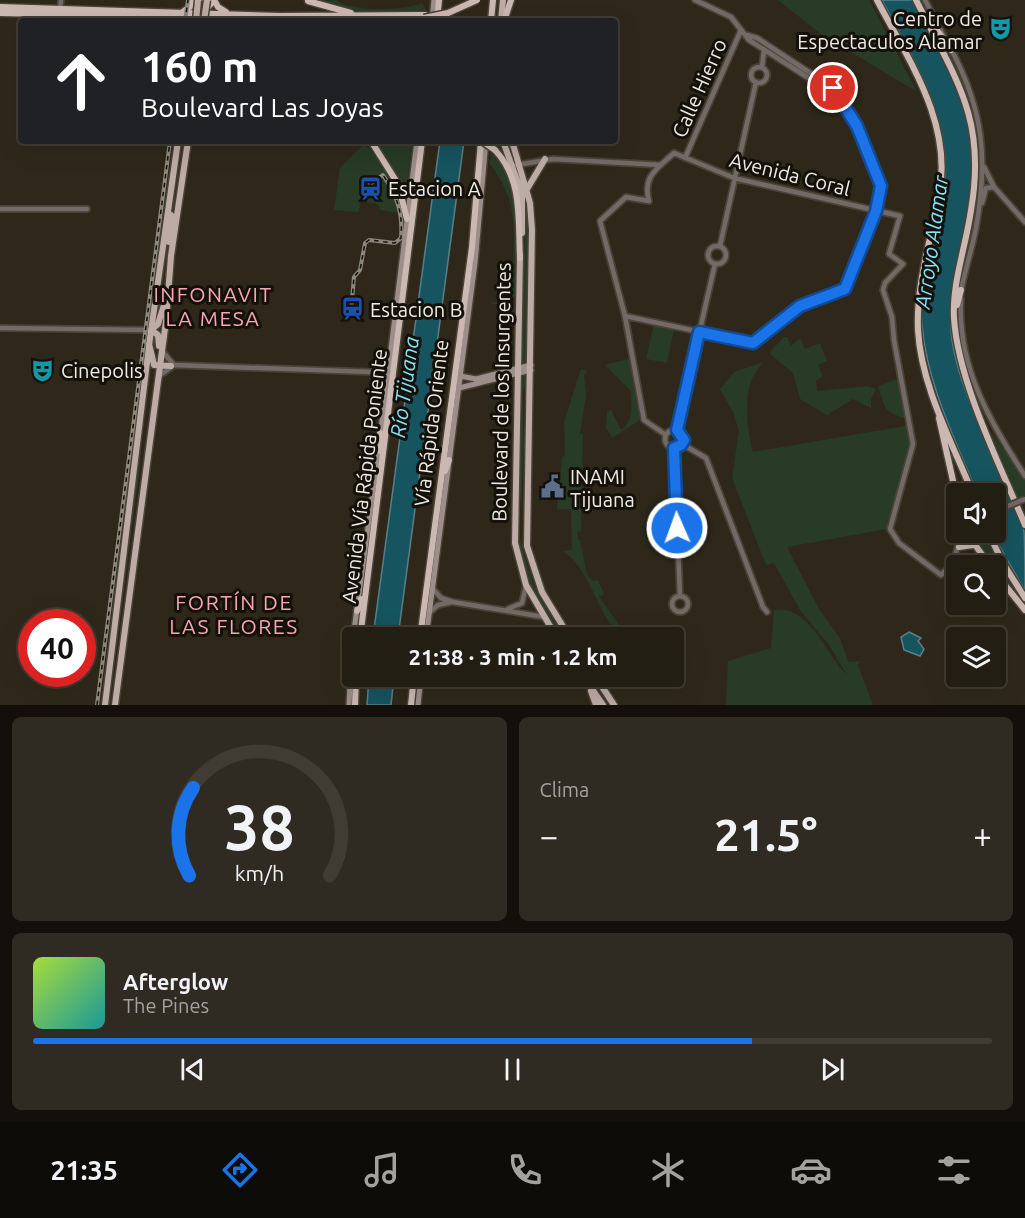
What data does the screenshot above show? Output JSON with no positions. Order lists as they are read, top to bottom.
{
  "streets": {
    "highway": ["Vía Rápida Oriente", "Avenida Vía Rápida Poniente"],
    "main road": ["Boulevard de los Insurgentes"],
    "street": ["Calle Hierro", "Avenida Coral"]
  },
  "crossings": [
    ["Calle Hierro", "Avenida Coral"]
  ],
  "districts": ["INFONAVIT LA MESA", "FORTÍN DE LAS FLORES"],
  "water": ["Arroyo Alamar", "Río Tijuana"],
  "places": {
    "theatre": ["Centro de Espectaculos Alamar", "Cinepolis"],
    "station": ["Estacion A", "Estacion B"],
    "public building": ["INAMI Tijuana"]
  },
  "page": {
    "turn": ["160 m", "Boulevard Las Joyas"],
    "limit": "40",
    "trip": "21:38 · 3 min · 1.2 km",
    "tile": "Clima",
    "heat": ["−", "21.5°", "+"],
    "song": ["Afterglow", "The Pines"],
    "tabs": "21:35",
    "gauge": ["38", "km/h"]
  }
}
